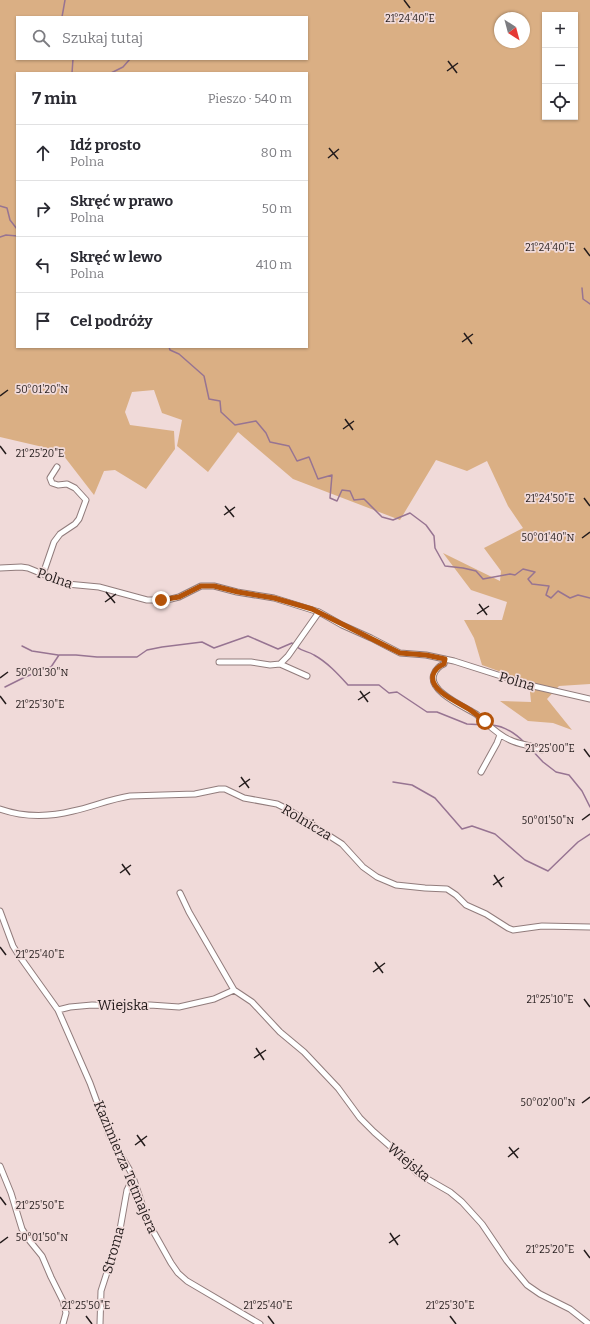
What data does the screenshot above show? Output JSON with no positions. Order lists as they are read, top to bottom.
{
  "streets": {
    "street": [
      "Polna",
      "Rolnicza",
      "Wiejska",
      "Kazimierza Tetmajera",
      "Stroma"
    ]
  },
  "crossings": [
    ["Wiejska", "Kazimierza Tetmajera"],
    ["Kazimierza Tetmajera", "Stroma"]
  ],
  "north": "bottom right",
  "page": {
    "map_buttons": ["+", "−"],
    "search": "Szukaj tutaj",
    "heading": ["7 min", "Pieszo · 540 m"],
    "list": [
      ["Idź prosto", "Polna", "80 m"],
      ["Skręć w prawo", "Polna", "50 m"],
      ["Skręć w lewo", "Polna", "410 m"],
      "Cel podróży"
    ]
  },
  "coordinates": [
    "21°24'40\"E",
    "50°01'20\"N",
    "21°25'20\"E",
    "21°24'50\"E",
    "50°01'40\"N",
    "50°01'30\"N",
    "21°25'30\"E",
    "21°25'00\"E",
    "50°01'50\"N",
    "21°25'40\"E",
    "21°25'10\"E",
    "50°02'00\"N",
    "21°25'50\"E"
  ]
}
